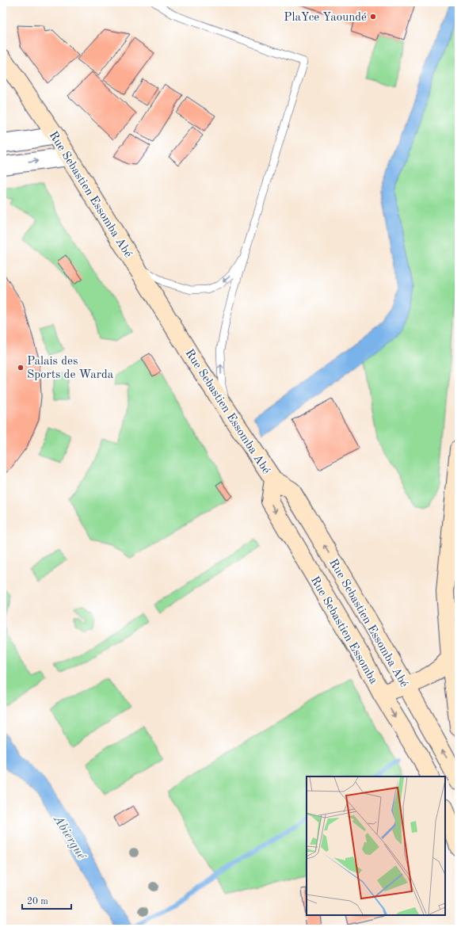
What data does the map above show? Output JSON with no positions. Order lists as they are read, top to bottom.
{
  "streets": {
    "main road": ["Rue Sebastien Essomba Abé", "Rue Sebastien Essomba"]
  },
  "crossings": [
    ["Rue Sebastien Essomba Abé", "Rue Sebastien Essomba"]
  ],
  "one_way": ["Rue Sebastien Essomba Abé", "Rue Sebastien Essomba"],
  "water": ["Abiergué"],
  "places": ["PlaYce Yaoundé", "Palais des Sports de Warda"],
  "scale_bar": "20 m"
}
